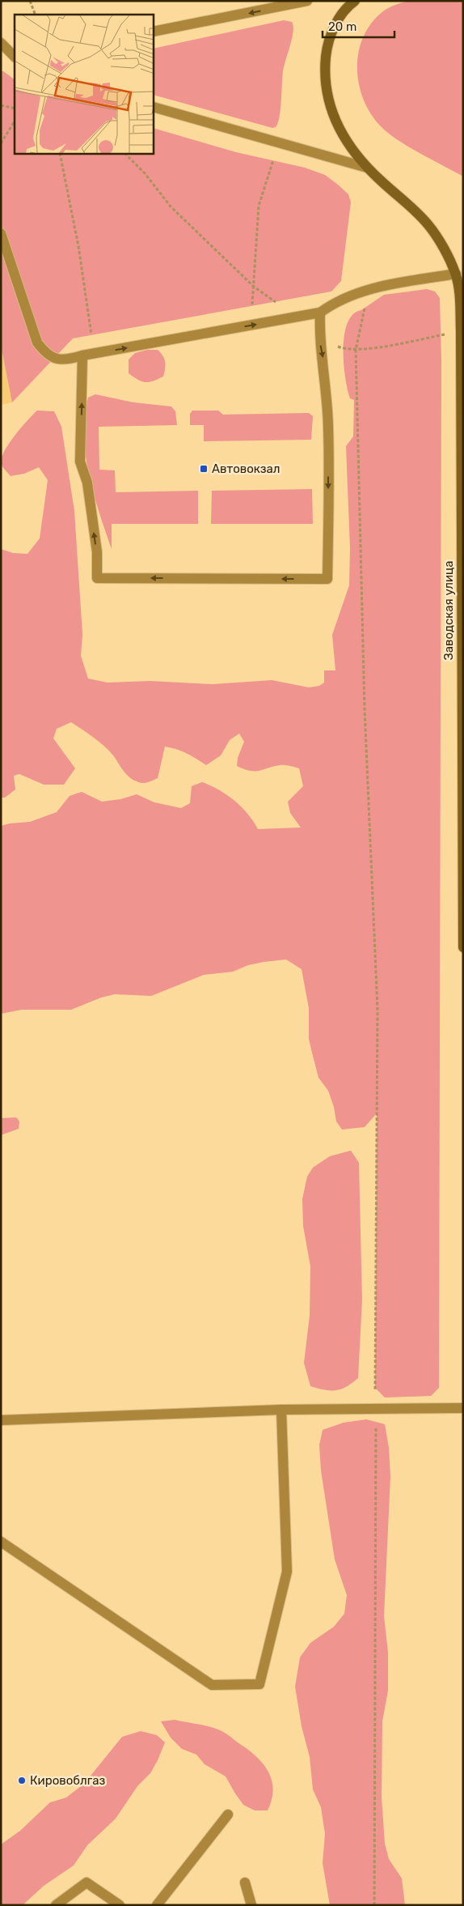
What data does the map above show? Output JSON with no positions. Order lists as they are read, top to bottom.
{
  "streets": {
    "main road": ["Заводская улица"]
  },
  "places": {
    "transit": ["Автовокзал"],
    "other": ["Кировоблгаз"]
  },
  "scale_bar": "20 m"
}
